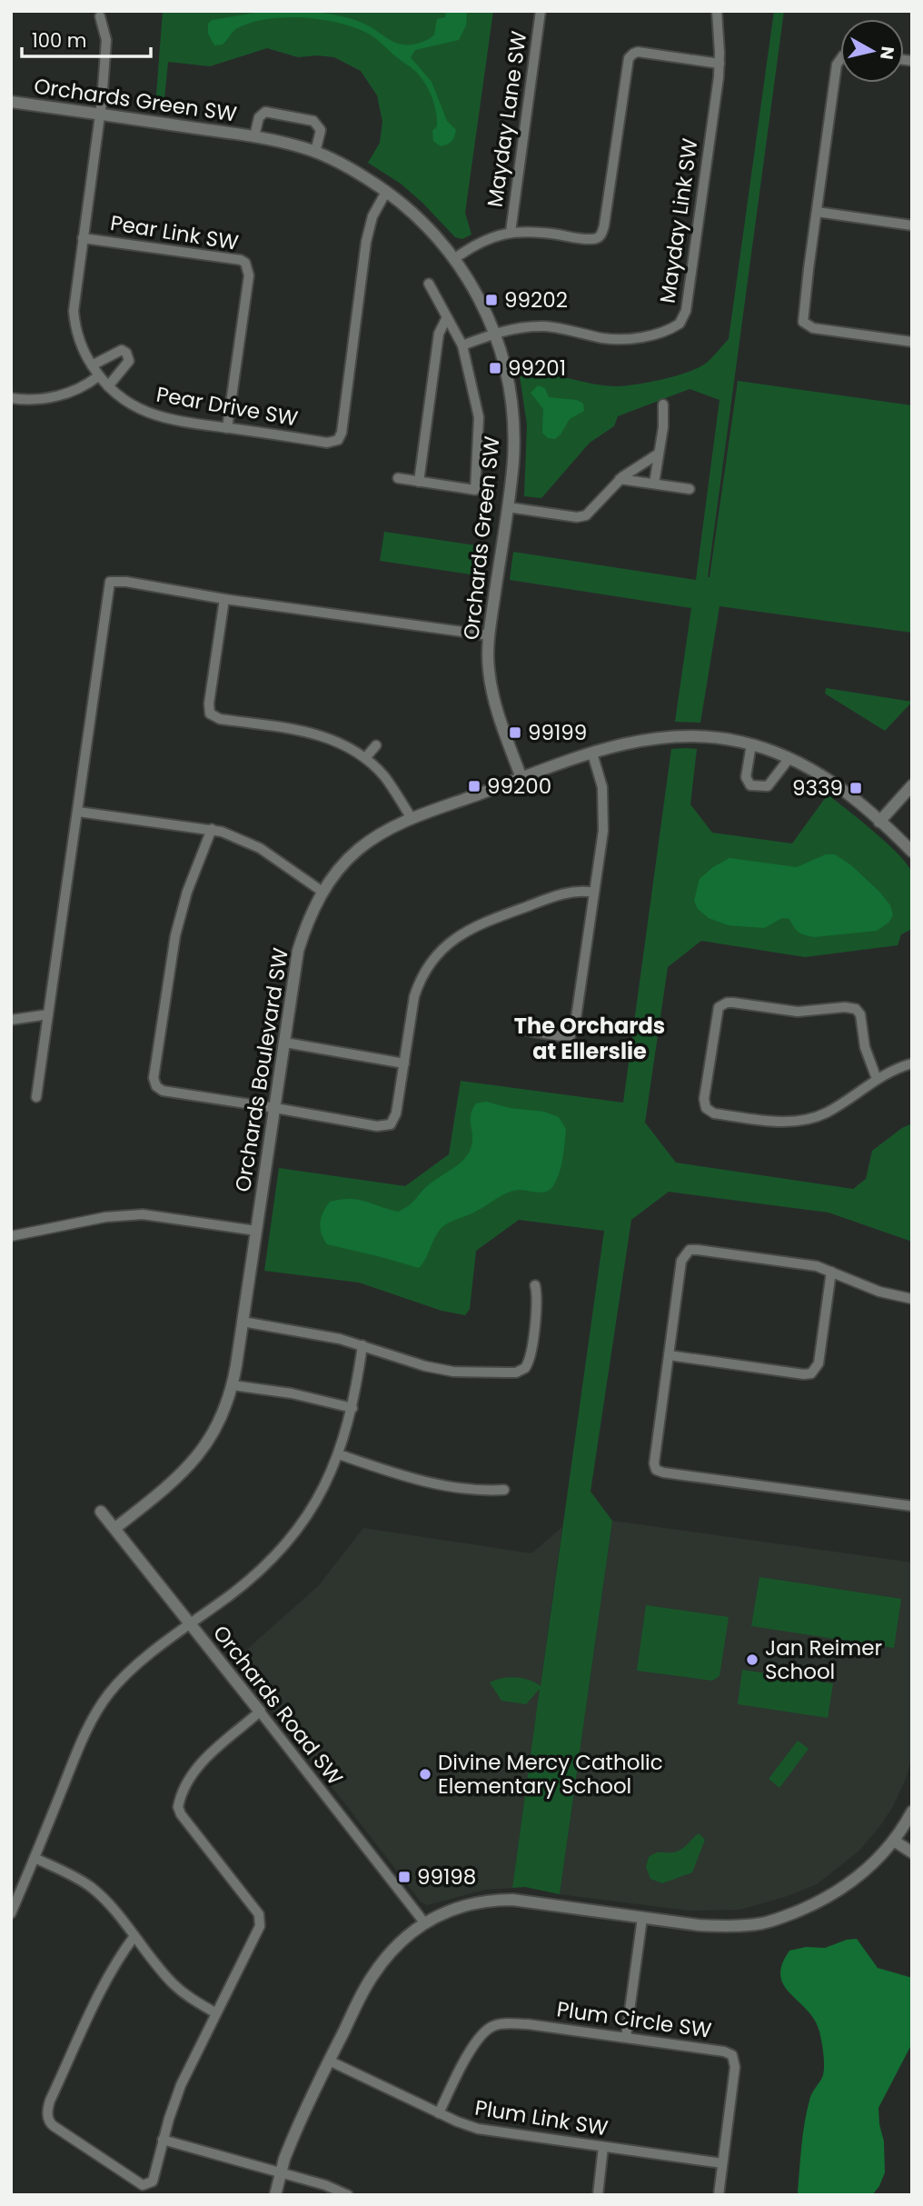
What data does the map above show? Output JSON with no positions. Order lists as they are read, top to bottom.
{
  "streets": {
    "street": [
      "Orchards Green SW",
      "Mayday Lane SW",
      "Mayday Link SW",
      "Pear Link SW",
      "Pear Drive SW",
      "Orchards Boulevard SW",
      "Orchards Road SW",
      "Plum Circle SW",
      "Plum Link SW"
    ]
  },
  "crossings": [
    ["Orchards Green SW", "Mayday Link SW"],
    ["Orchards Green SW", "Pear Drive SW"],
    ["Orchards Green SW", "Orchards Boulevard SW"],
    ["Pear Link SW", "Pear Drive SW"],
    ["Orchards Boulevard SW", "Orchards Road SW"],
    ["Plum Circle SW", "Plum Link SW"]
  ],
  "districts": ["The Orchards at Ellerslie"],
  "places": {
    "transit": [
      "99202",
      "99201",
      "99199",
      "99200",
      "9339",
      "99198"
    ],
    "other": ["Jan Reimer School", "Divine Mercy Catholic Elementary School"]
  },
  "scale_bar": "100 m",
  "north": "right"
}
